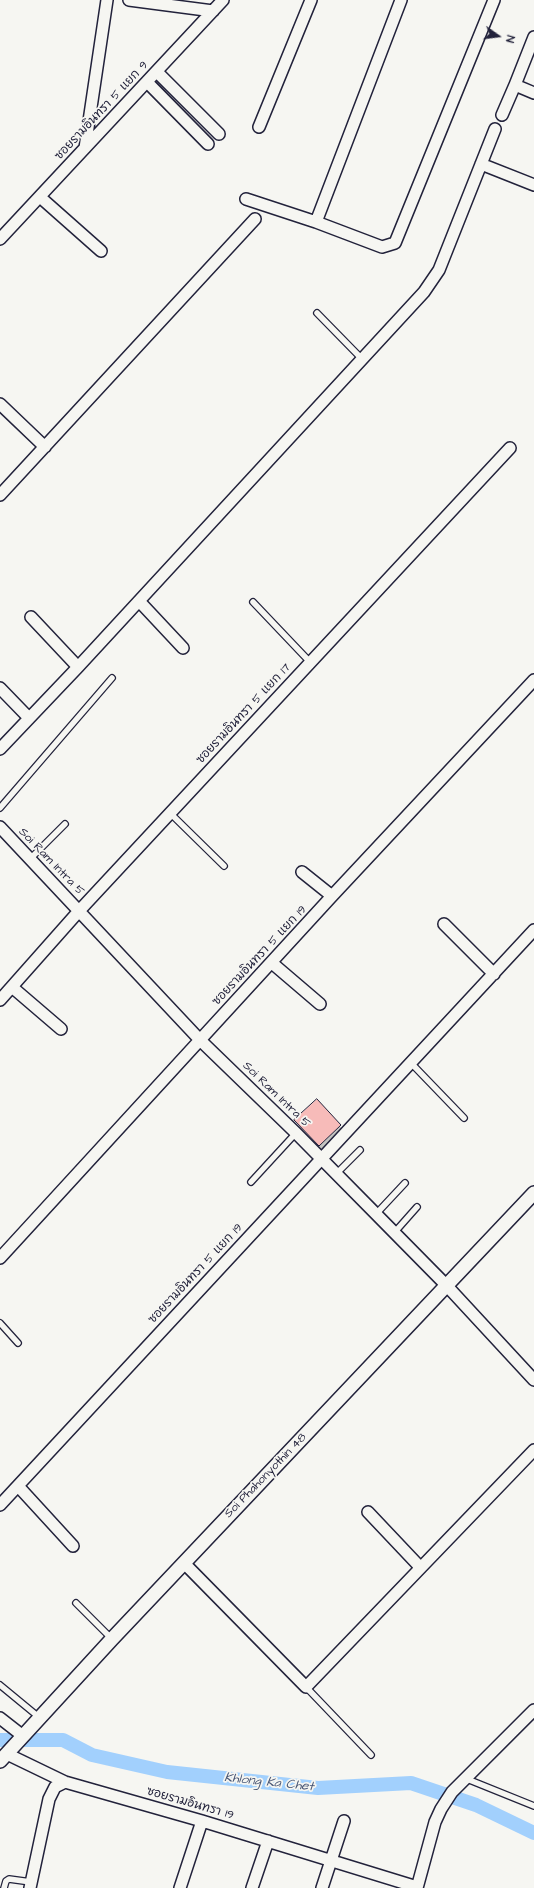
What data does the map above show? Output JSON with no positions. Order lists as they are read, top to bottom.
{
  "streets": {
    "street": [
      "ซอยรามอินทรา 5 แยก 9",
      "ซอยรามอินทรา 5 แยก 17",
      "Soi Ram Intra 5",
      "ซอยรามอินทรา 5 แยก 19",
      "Soi Phahonyothin 48",
      "ซอยรามอินทรา 19"
    ]
  },
  "crossings": [
    ["ซอยรามอินทรา 5 แยก 17", "Soi Ram Intra 5"],
    ["Soi Ram Intra 5", "ซอยรามอินทรา 5 แยก 19"],
    ["Soi Ram Intra 5", "Soi Phahonyothin 48"],
    ["Soi Phahonyothin 48", "ซอยรามอินทรา 19"]
  ],
  "water": ["Khlong Ka Chet"],
  "north": "right"
}
